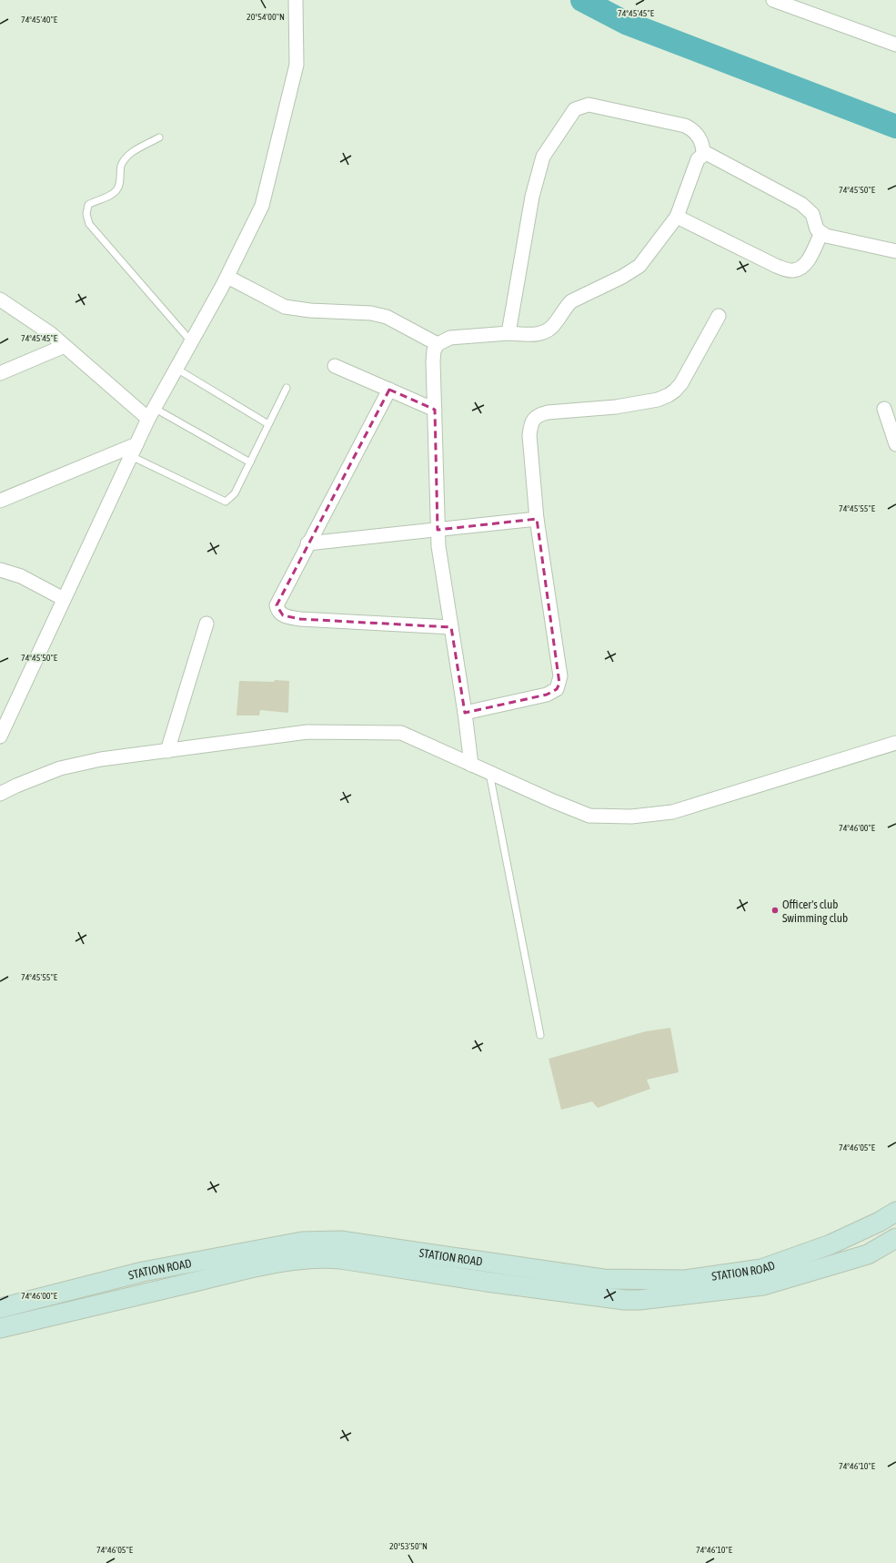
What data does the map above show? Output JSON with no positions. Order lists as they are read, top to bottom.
{
  "streets": {
    "main road": ["STATION ROAD"]
  },
  "places": ["Officer's club Swimming club"],
  "coordinates": [
    "74°45'45\"E",
    "20°54'00\"N",
    "74°45'40\"E",
    "74°45'50\"E",
    "74°45'55\"E",
    "74°46'00\"E",
    "74°46'05\"E",
    "74°46'10\"E",
    "20°53'50\"N"
  ]
}
